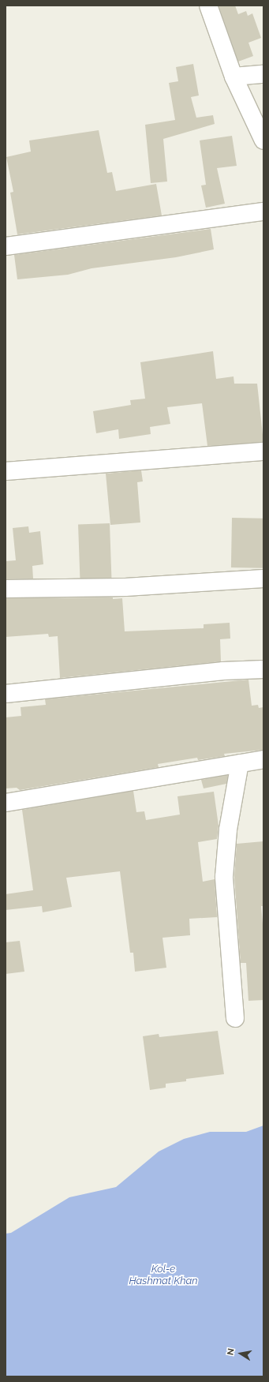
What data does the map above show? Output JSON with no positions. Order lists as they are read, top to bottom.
{
  "water": ["Kol-e Hashmat Khan"],
  "north": "left"
}
